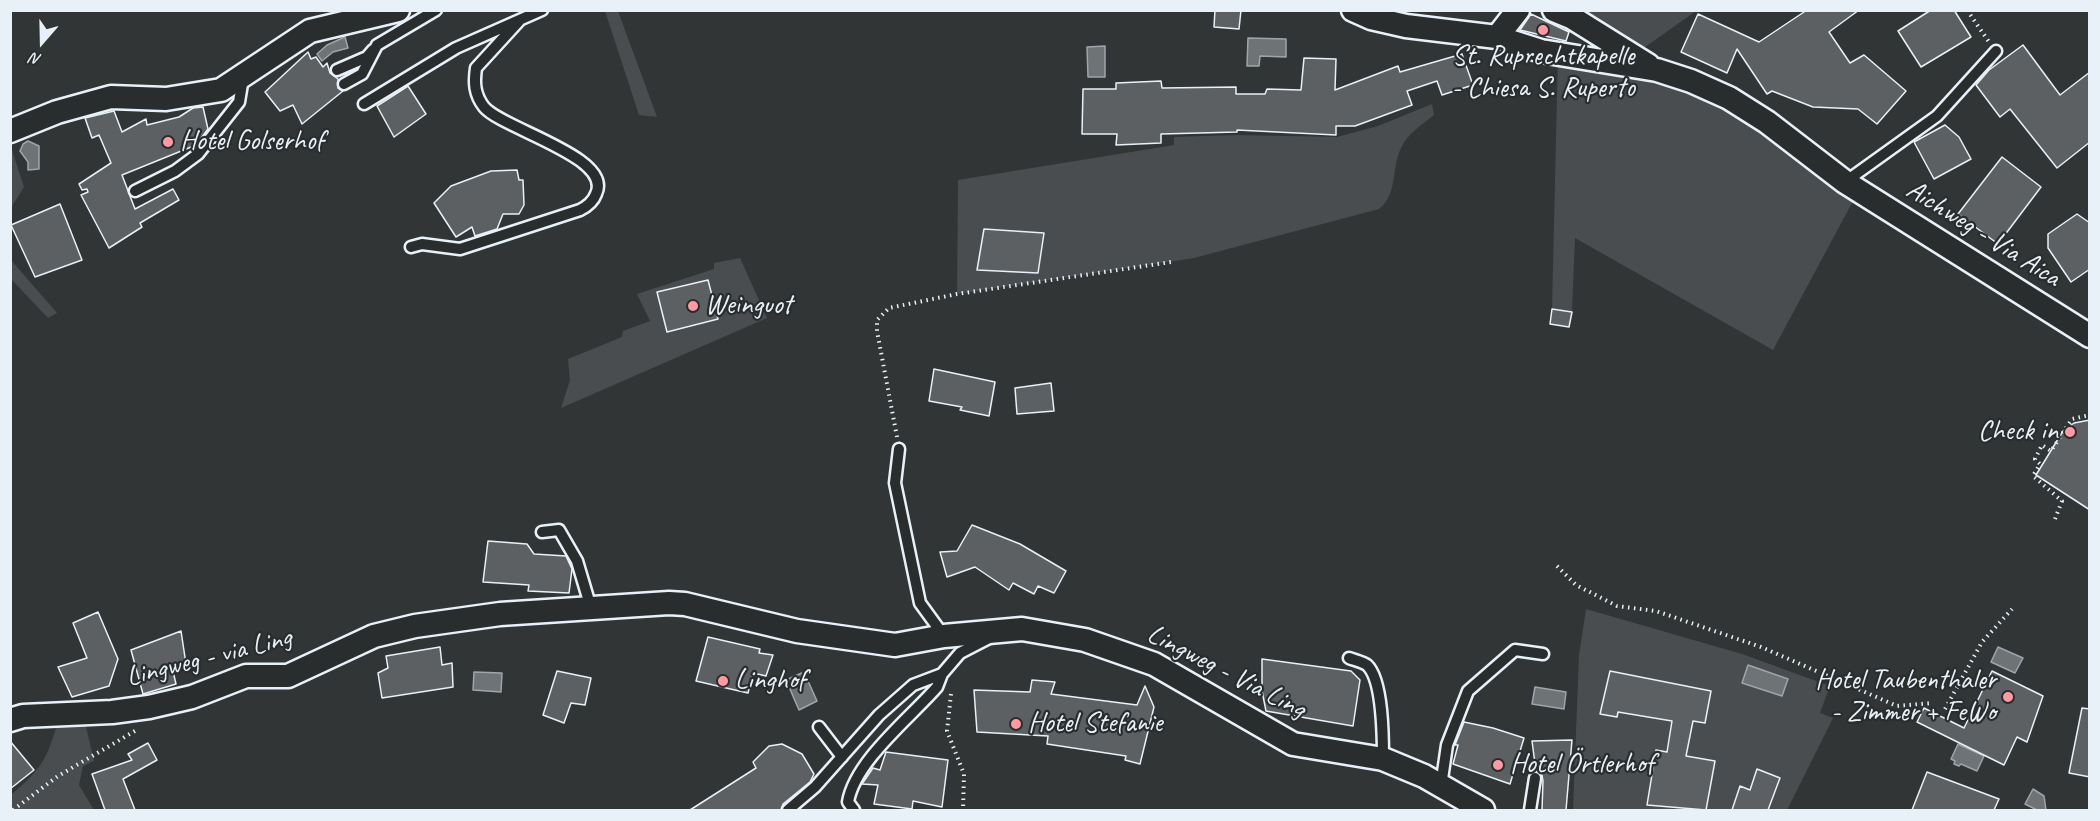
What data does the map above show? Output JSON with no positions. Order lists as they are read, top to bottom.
{
  "streets": {
    "street": ["Aichweg - Via Aica", "Lingweg - via Ling", "Lingweg - Via Ling"]
  },
  "crossings": [
    ["Lingweg - via Ling", "Lingweg - Via Ling"]
  ],
  "places": [
    "St. Ruprechtkapelle - Chiesa S. Ruperto",
    "Hotel Golserhof",
    "Weinguot",
    "Check in",
    "Linghof",
    "Hotel Taubenthaler - Zimmer + FeWo",
    "Hotel Stefanie",
    "Hotel Örtlerhof"
  ],
  "north": "bottom"
}
